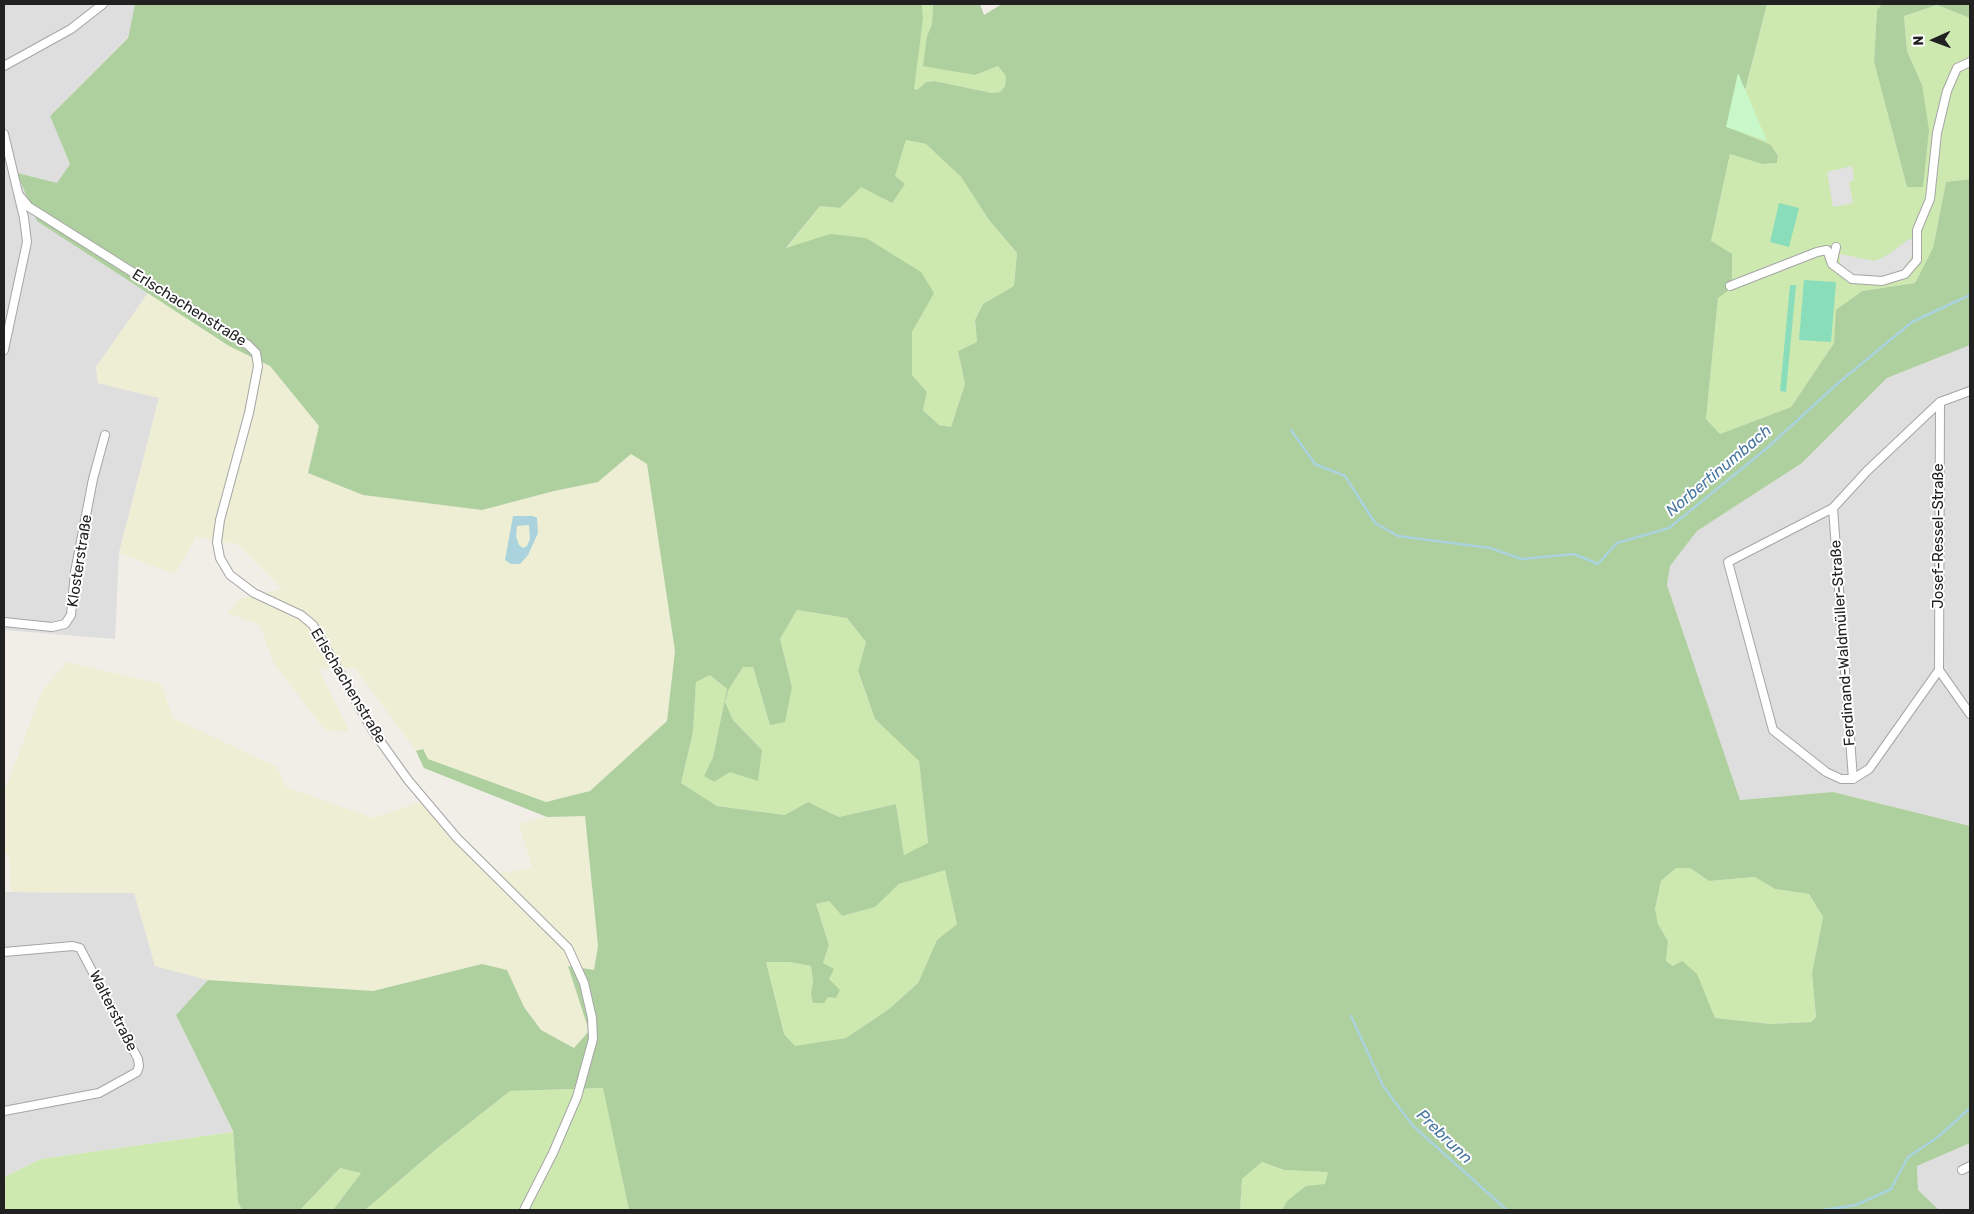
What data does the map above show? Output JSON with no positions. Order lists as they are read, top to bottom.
{
  "streets": {
    "street": [
      "Erlschachenstraße",
      "Josef-Ressel-Straße",
      "Klosterstraße",
      "Ferdinand-Waldmüller-Straße",
      "Walterstraße"
    ]
  },
  "water": ["Norbertinumbach", "Prebrunn"],
  "north": "left"
}
